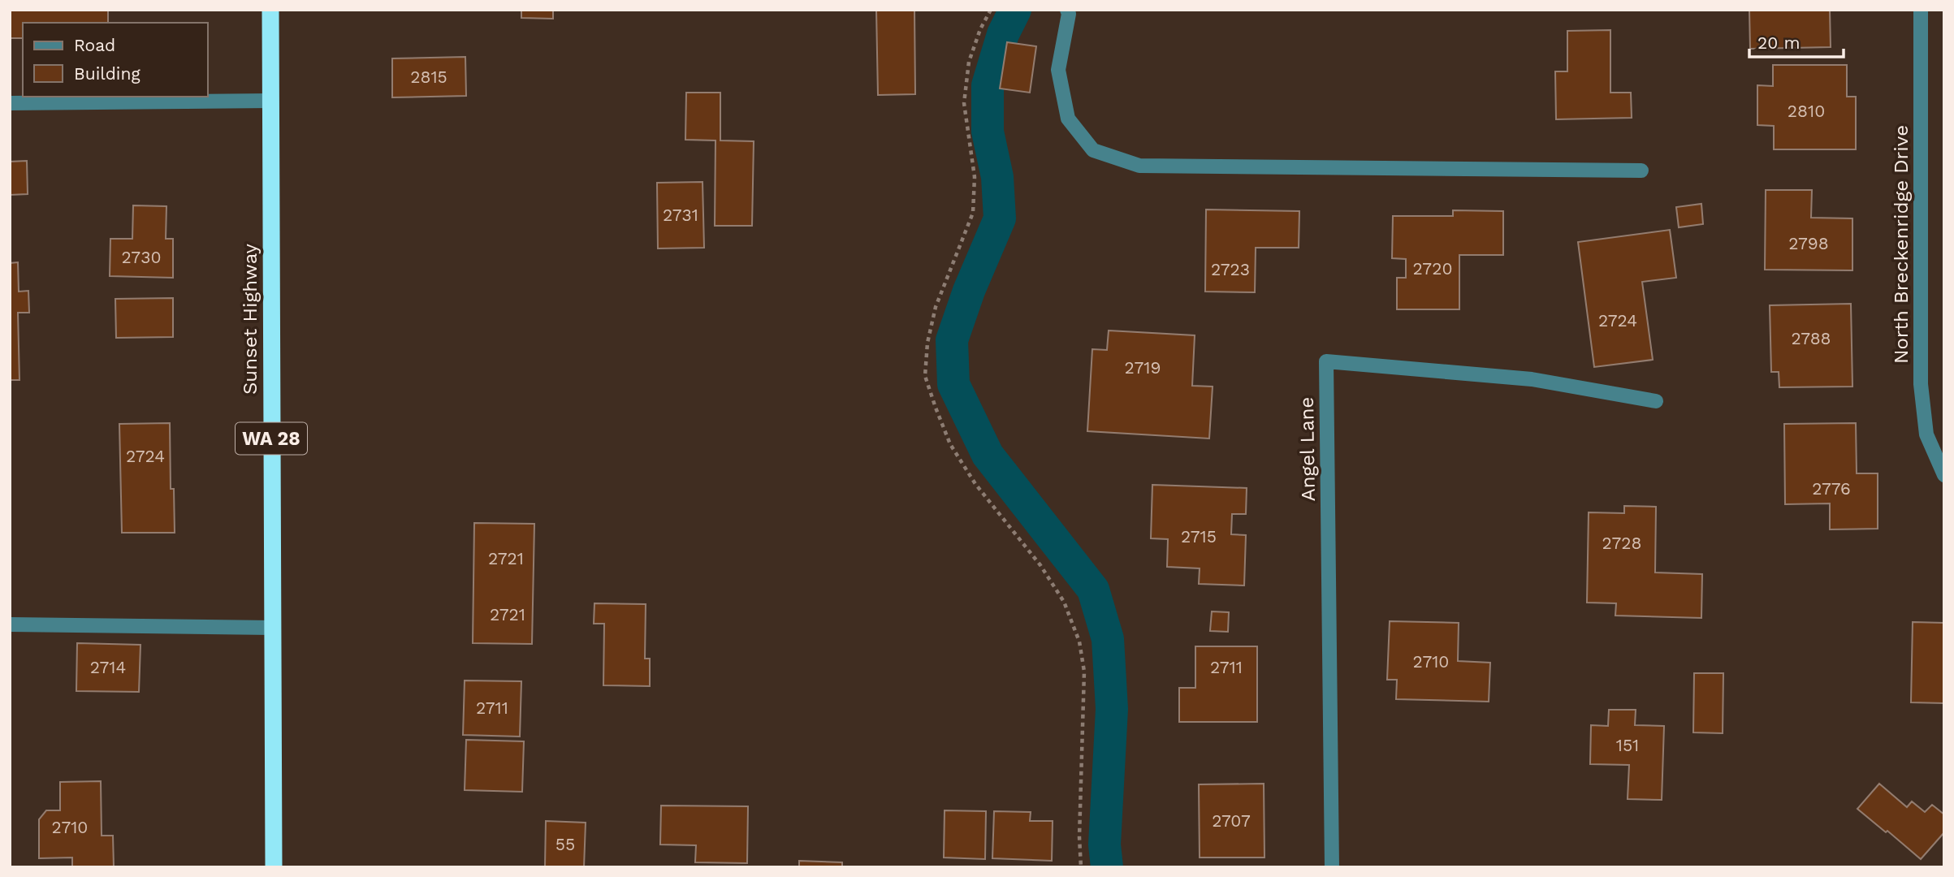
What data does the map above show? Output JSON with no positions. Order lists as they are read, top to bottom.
{
  "streets": {
    "highway": ["Sunset Highway", "WA 28"],
    "street": ["North Breckenridge Drive", "Angel Lane"]
  },
  "house_numbers": [
    "2815",
    "2810",
    "2731",
    "2798",
    "2730",
    "2720",
    "2723",
    "2724",
    "2788",
    "2719",
    "2724",
    "2776",
    "2715",
    "2728",
    "2721",
    "2721",
    "2710",
    "2714",
    "2711",
    "2711",
    "151",
    "2707",
    "2710",
    "55"
  ],
  "legend": ["Road", "Building"],
  "scale_bar": "20 m"
}
